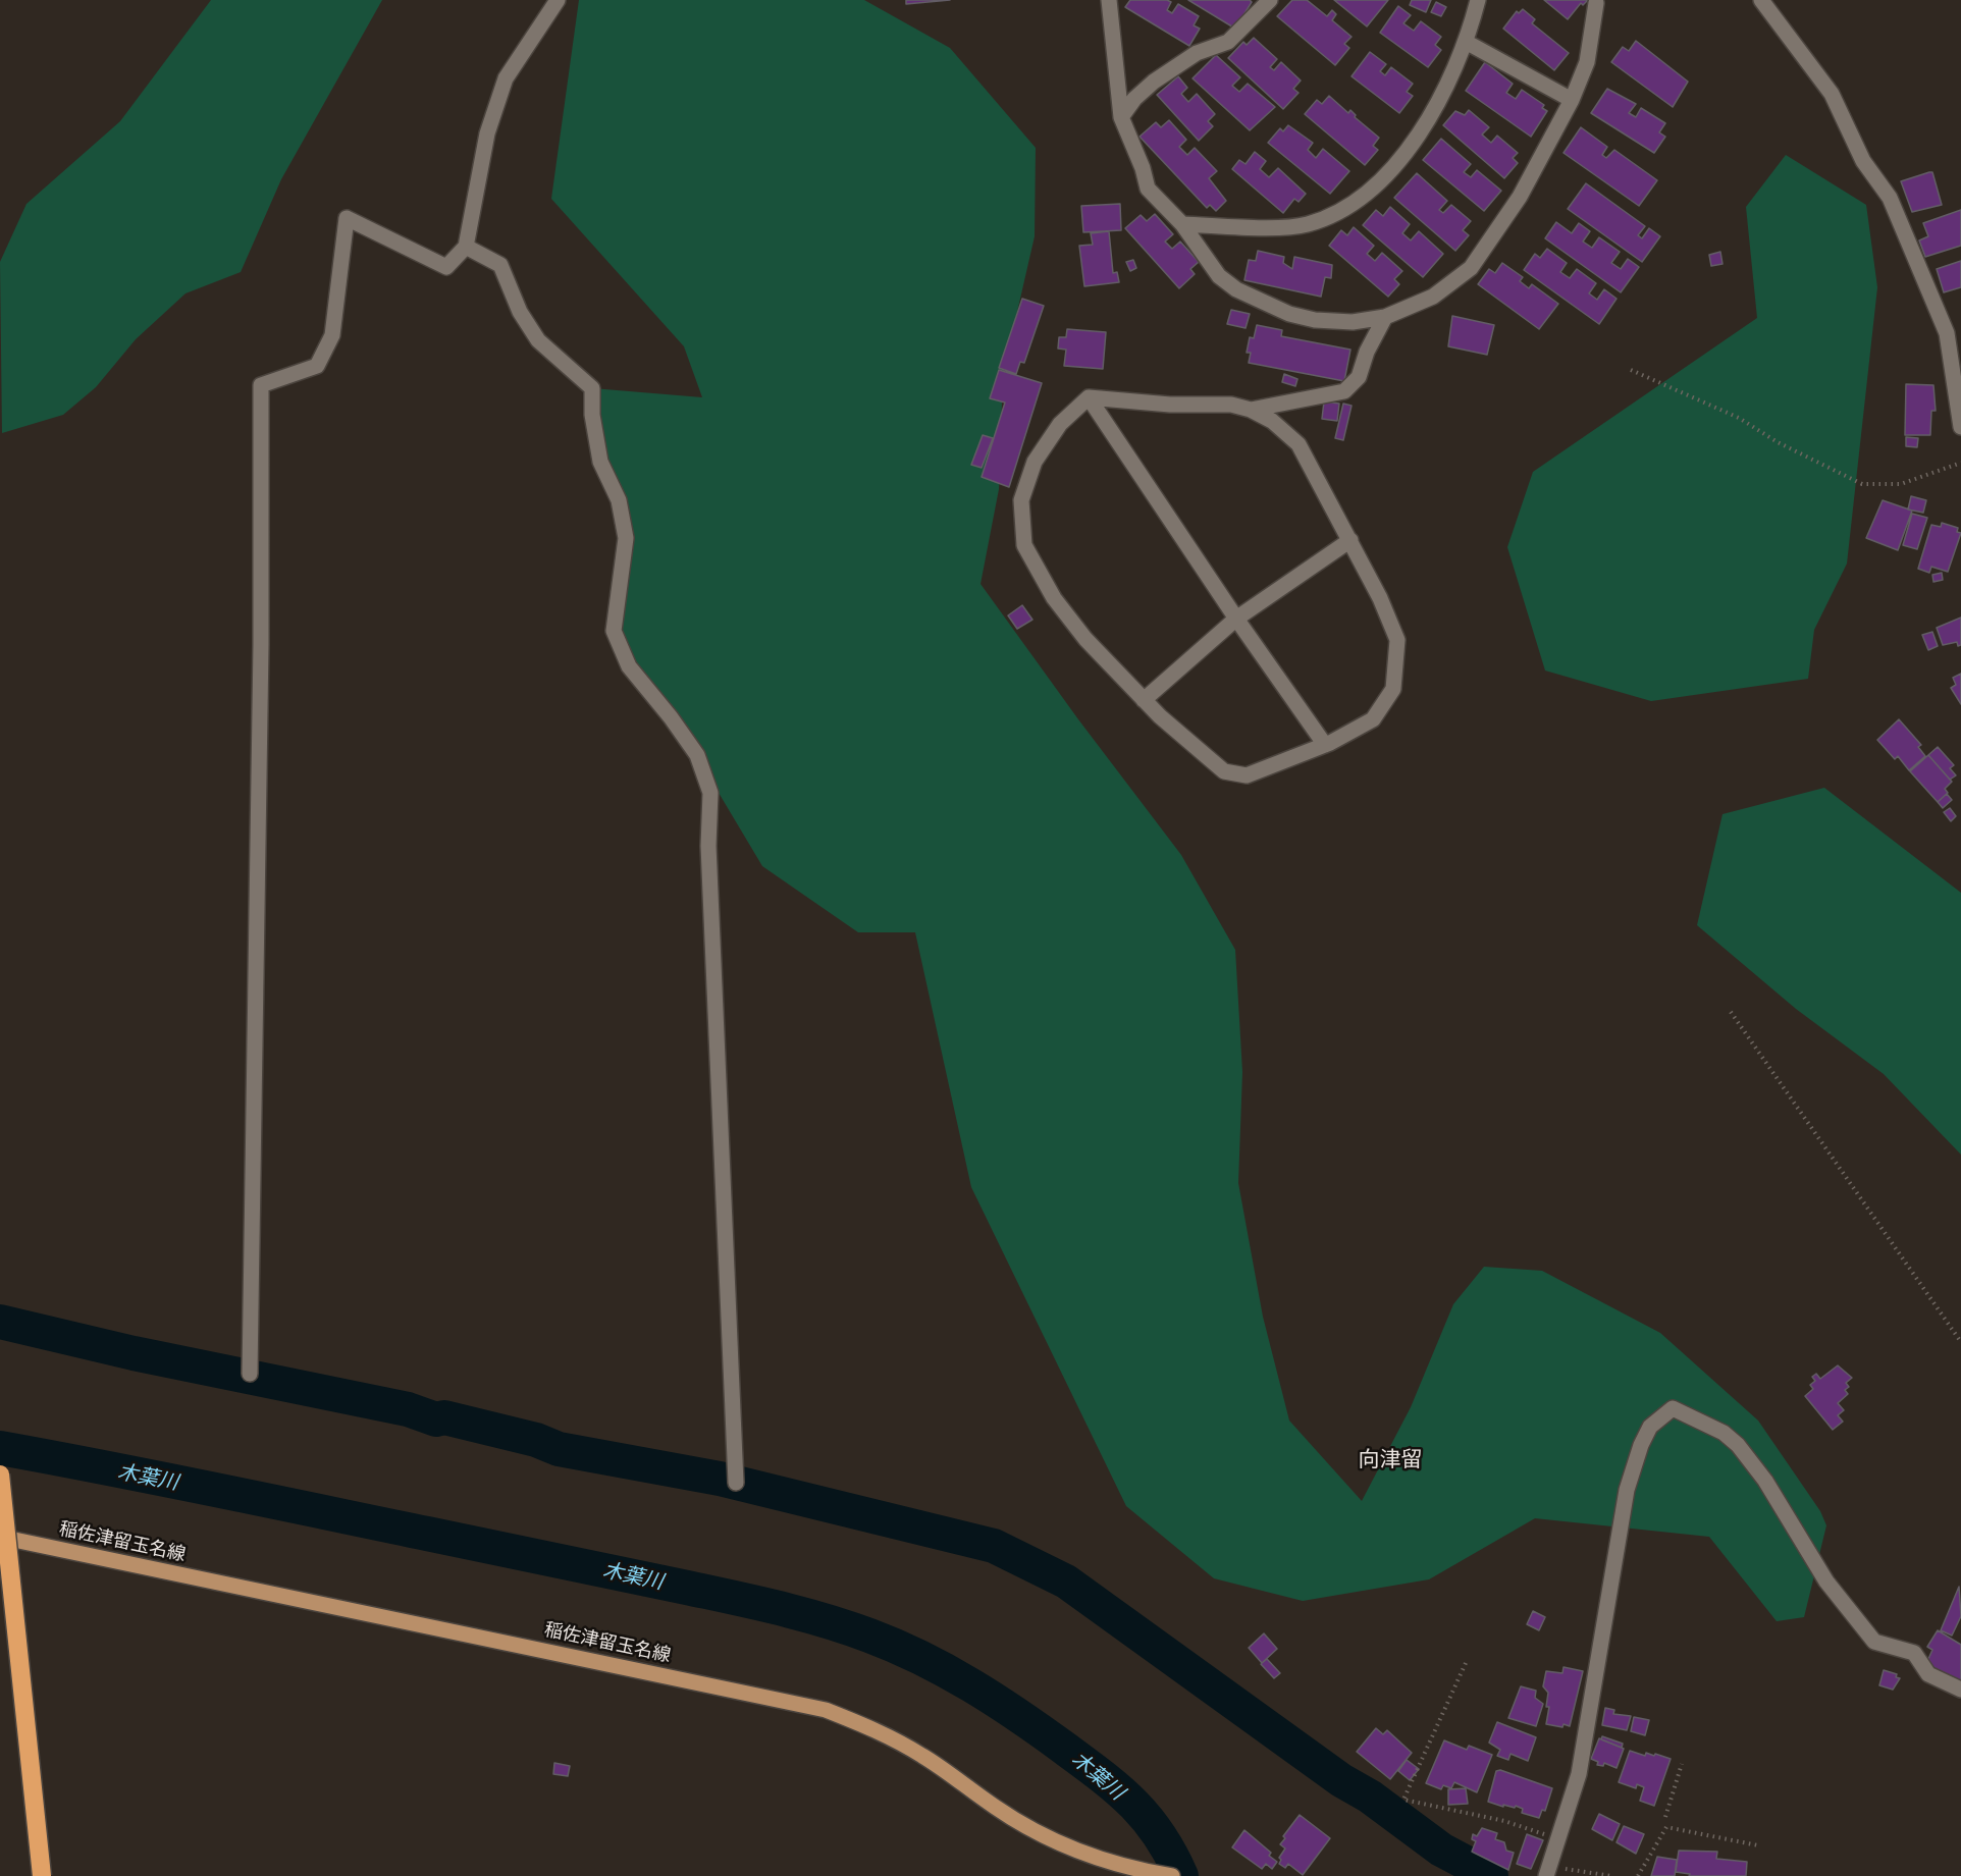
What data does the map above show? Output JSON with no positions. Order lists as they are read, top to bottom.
{
  "streets": {
    "main road": ["稲佐津留玉名線"]
  },
  "districts": ["向津留"],
  "water": ["木葉川"]
}
